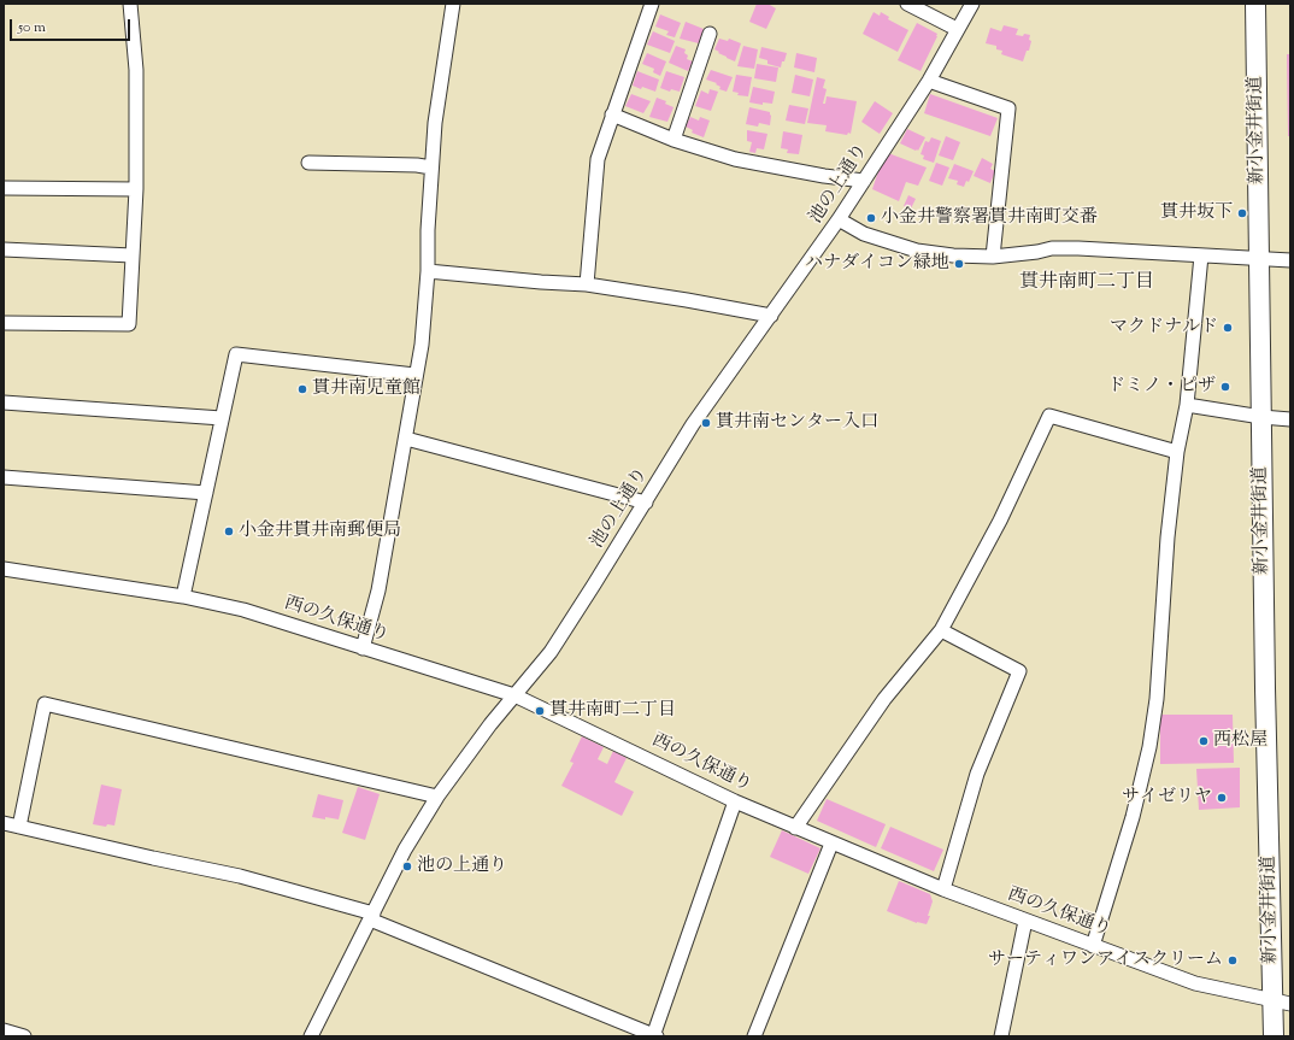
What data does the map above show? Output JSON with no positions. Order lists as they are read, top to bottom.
{
  "streets": {
    "main road": ["新小金井街道"],
    "street": ["池の上通り", "西の久保通り"]
  },
  "crossings": [
    ["新小金井街道", "西の久保通り"],
    ["池の上通り", "西の久保通り"]
  ],
  "districts": ["貫井南町二丁目"],
  "places": [
    "貫井坂下",
    "小金井警察署貫井南町交番",
    "ハナダイコン緑地",
    "マクドナルド",
    "ドミノ・ピザ",
    "貫井南児童館",
    "貫井南センター入口",
    "小金井貫井南郵便局",
    "貫井南町二丁目",
    "西松屋",
    "サイゼリヤ",
    "池の上通り",
    "サーティワンアイスクリーム"
  ],
  "scale_bar": "50 m"
}
